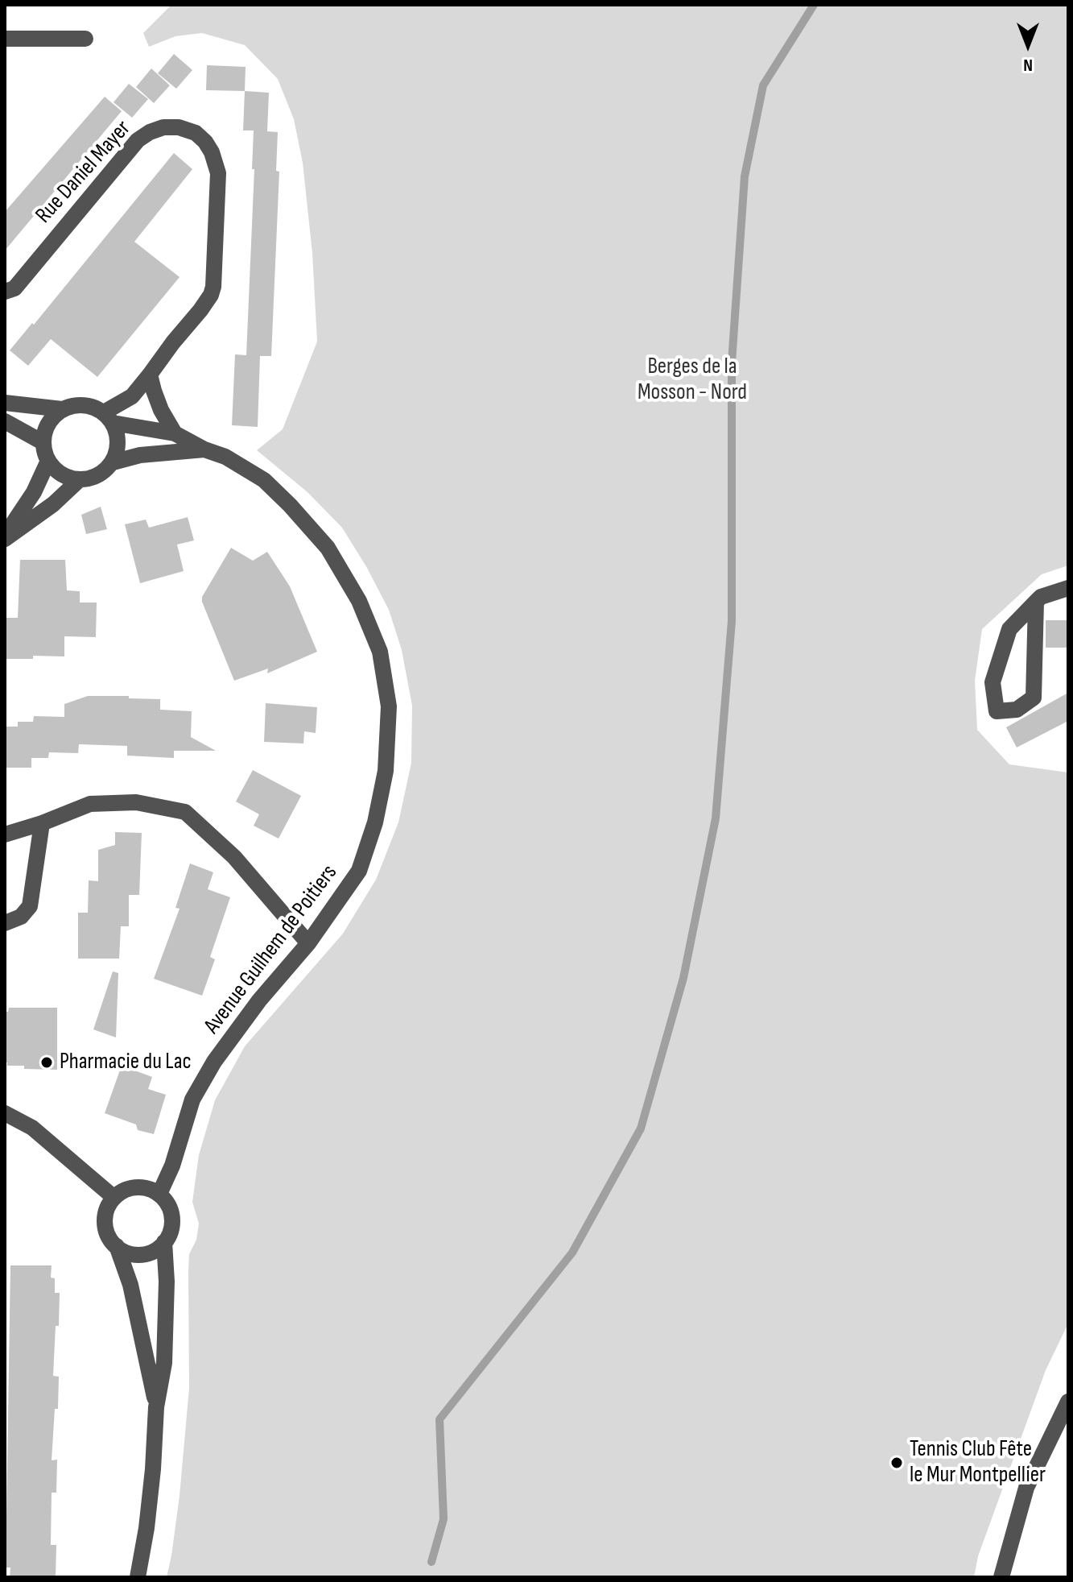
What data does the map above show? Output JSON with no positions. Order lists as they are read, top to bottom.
{
  "streets": {
    "street": ["Rue Daniel Mayer", "Avenue Guilhem de Poitiers"]
  },
  "crossings": [
    ["Rue Daniel Mayer", "Avenue Guilhem de Poitiers"]
  ],
  "parks": ["Berges de la Mosson - Nord"],
  "places": ["Pharmacie du Lac", "Tennis Club Fête le Mur Montpellier"],
  "north": "bottom"
}
